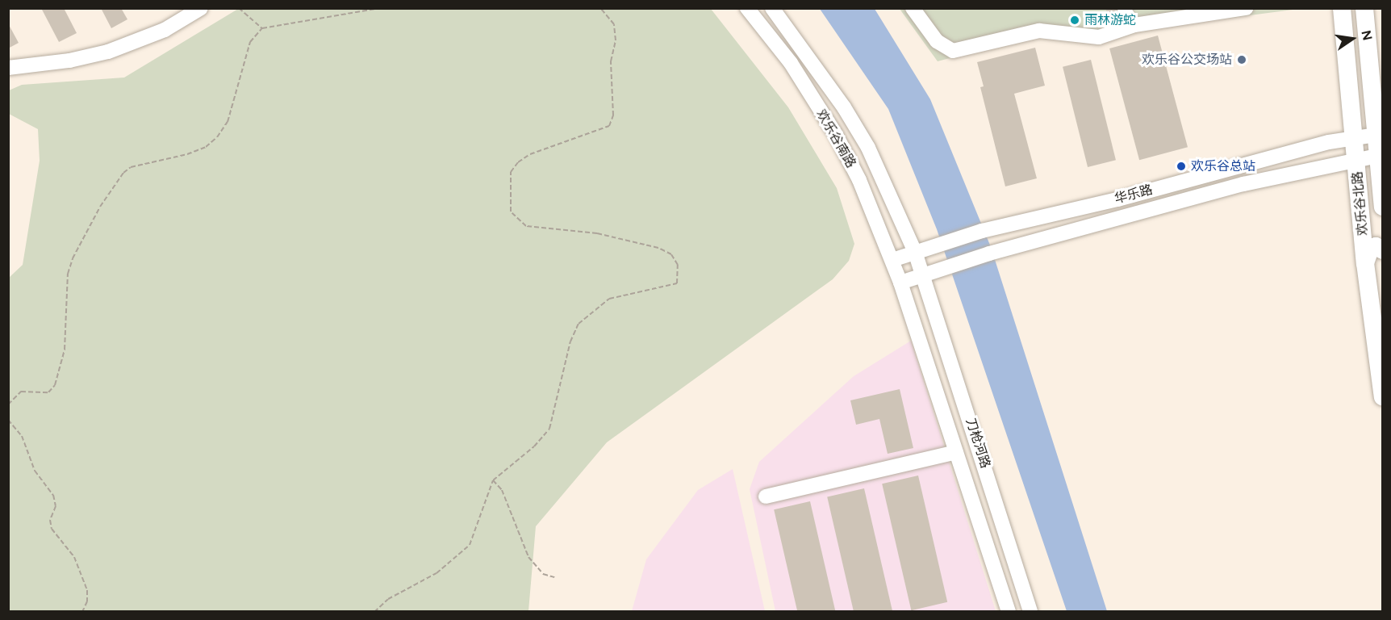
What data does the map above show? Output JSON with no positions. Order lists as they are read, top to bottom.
{
  "streets": {
    "main road": ["欢乐谷北路"],
    "street": ["欢乐谷南路", "华乐路", "刀枪河路"]
  },
  "crossings": [
    ["欢乐谷南路", "华乐路"],
    ["欢乐谷南路", "刀枪河路"],
    ["华乐路", "欢乐谷北路"],
    ["华乐路", "刀枪河路"]
  ],
  "places": ["雨林游蛇", "欢乐谷公交场站", "欢乐谷总站"],
  "north": "right"
}
